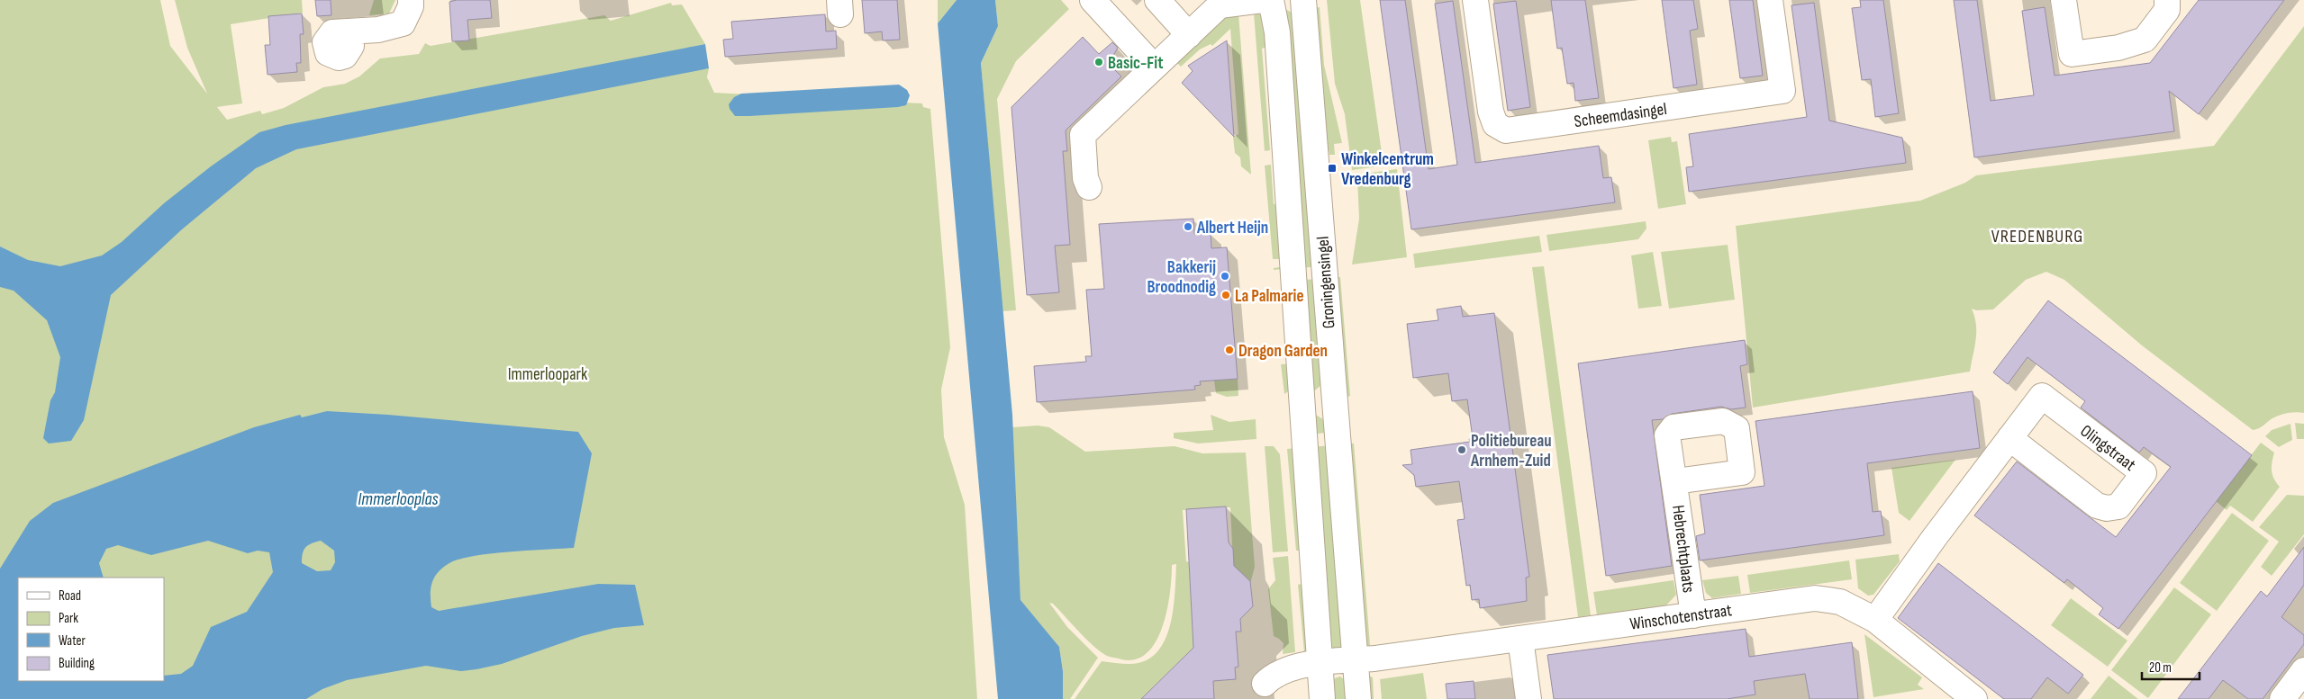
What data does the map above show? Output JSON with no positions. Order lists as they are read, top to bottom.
{
  "streets": {
    "street": [
      "Scheemdasingel",
      "Groningensingel",
      "Olingstraat",
      "Hebrechtplaats",
      "Winschotenstraat"
    ]
  },
  "crossings": [
    ["Groningensingel", "Winschotenstraat"],
    ["Olingstraat", "Winschotenstraat"],
    ["Hebrechtplaats", "Winschotenstraat"]
  ],
  "districts": ["VREDENBURG"],
  "water": ["Immerlooplas"],
  "parks": ["Immerloopark"],
  "places": {
    "other": [
      "Basic-Fit",
      "Albert Heijn",
      "Bakkerij Broodnodig",
      "La Palmarie",
      "Dragon Garden",
      "Politiebureau Arnhem-Zuid"
    ],
    "transit": ["Winkelcentrum Vredenburg"]
  },
  "legend": [
    "Road",
    "Park",
    "Water",
    "Building"
  ],
  "scale_bar": "20 m"
}
